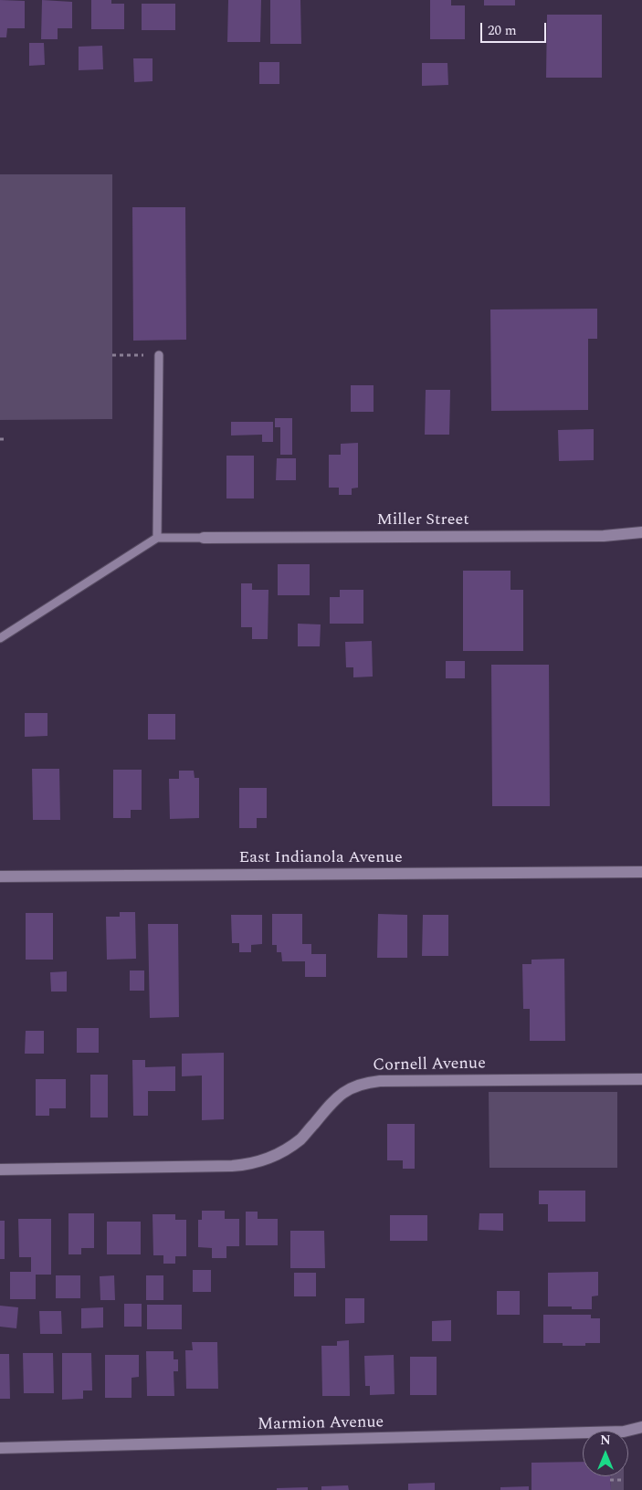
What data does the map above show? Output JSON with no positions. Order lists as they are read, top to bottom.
{
  "streets": {
    "street": [
      "Miller Street",
      "East Indianola Avenue",
      "Cornell Avenue",
      "Marmion Avenue"
    ]
  },
  "scale_bar": "20 m",
  "north": "top"
}
